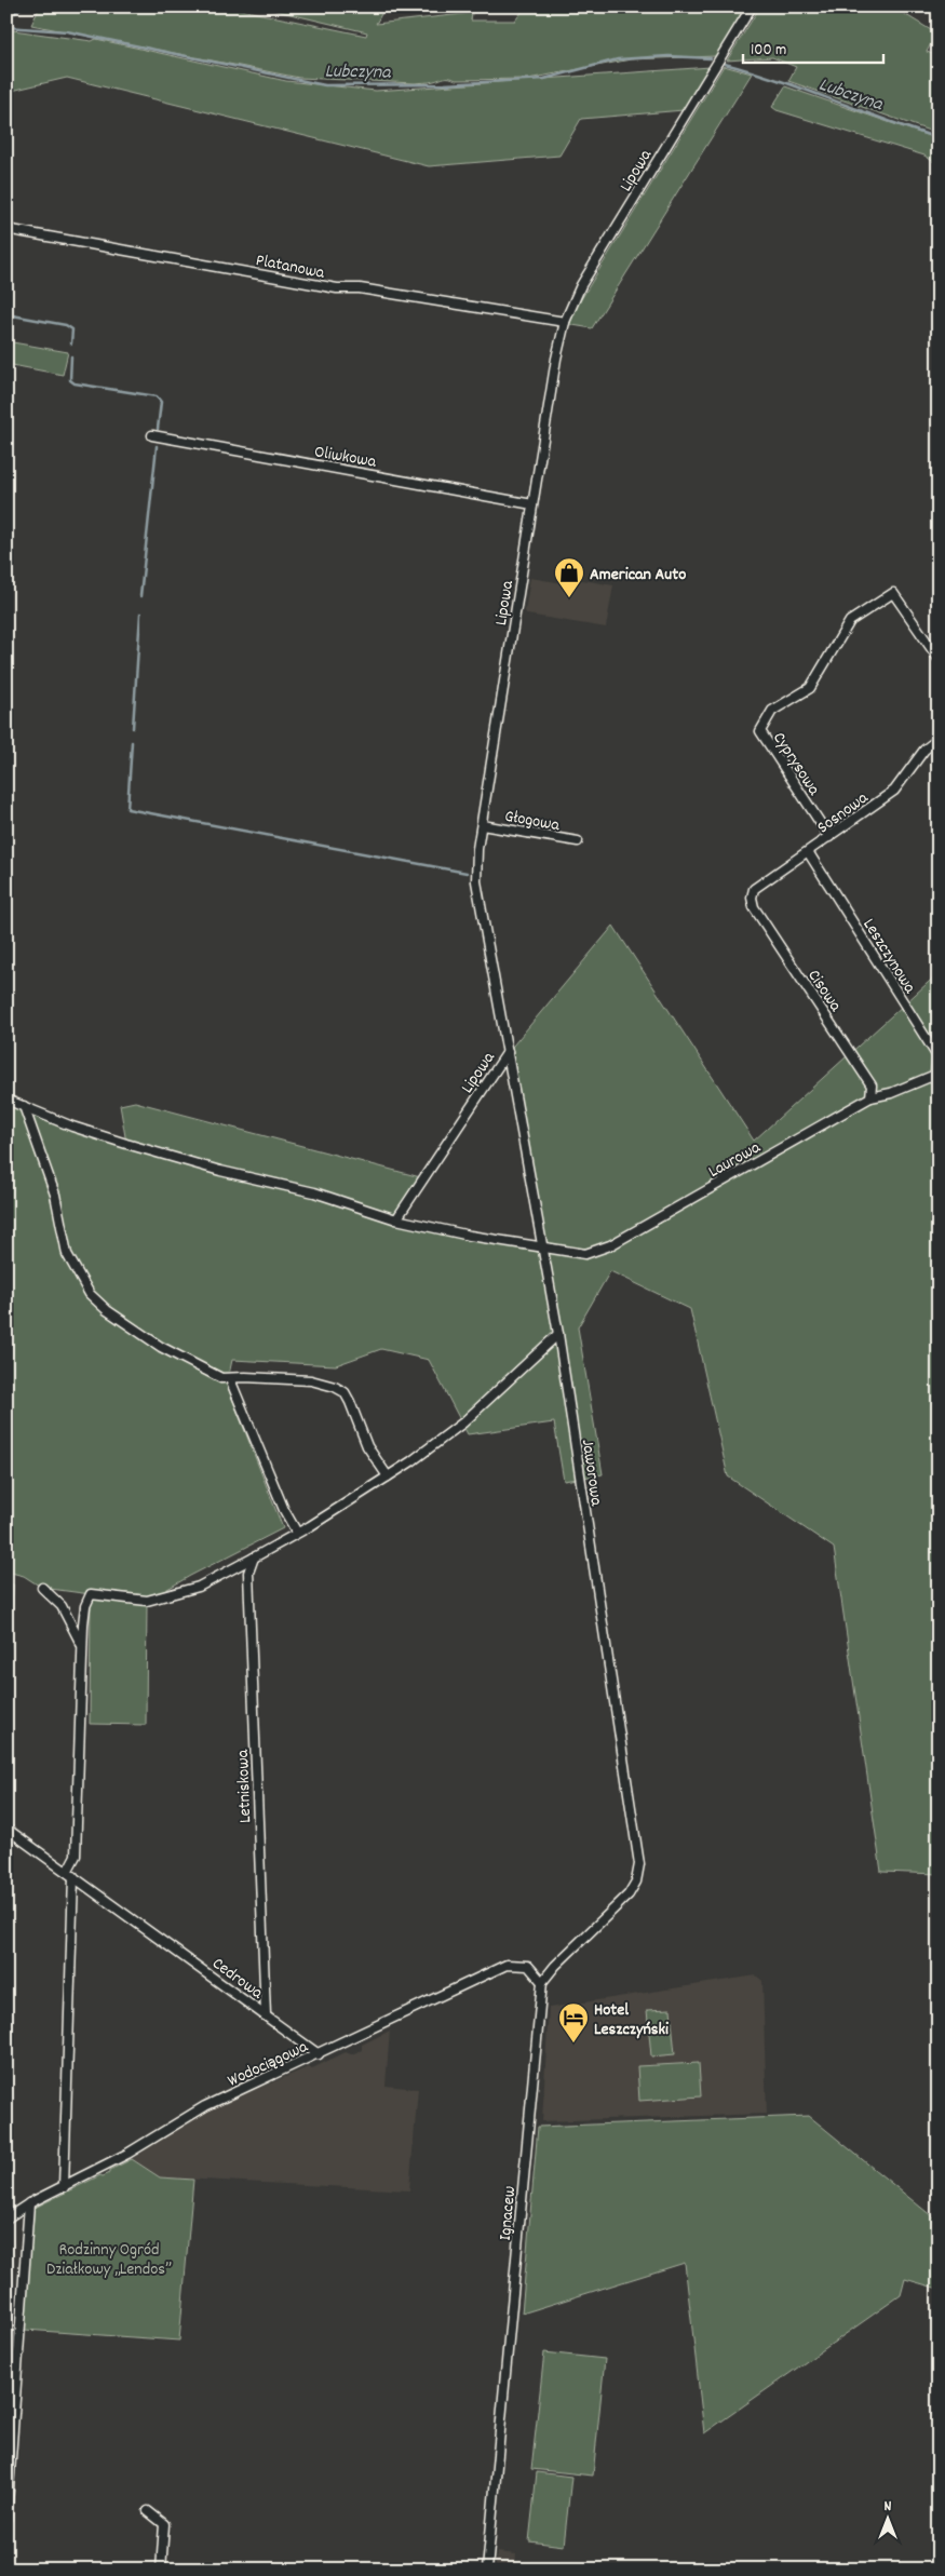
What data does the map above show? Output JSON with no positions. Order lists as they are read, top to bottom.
{
  "streets": {
    "street": [
      "Lipowa",
      "Platanowa",
      "Oliwkowa",
      "Cyprysowa",
      "Sosnowa",
      "Głogowa",
      "Leszczynowa",
      "Cisowa",
      "Laurowa",
      "Jaworowa",
      "Letniskowa",
      "Cedrowa",
      "Wodociągowa",
      "Ignacew"
    ]
  },
  "crossings": [
    ["Lipowa", "Platanowa"],
    ["Lipowa", "Oliwkowa"],
    ["Lipowa", "Głogowa"],
    ["Lipowa", "Laurowa"],
    ["Lipowa", "Jaworowa"],
    ["Cyprysowa", "Sosnowa"],
    ["Sosnowa", "Leszczynowa"],
    ["Sosnowa", "Cisowa"],
    ["Leszczynowa", "Laurowa"],
    ["Cisowa", "Laurowa"],
    ["Laurowa", "Jaworowa"],
    ["Jaworowa", "Wodociągowa"],
    ["Jaworowa", "Ignacew"],
    ["Letniskowa", "Cedrowa"],
    ["Cedrowa", "Wodociągowa"],
    ["Wodociągowa", "Ignacew"]
  ],
  "water": ["Lubczyna"],
  "parks": ["Rodzinny Ogród Działkowy „Lendos”"],
  "places": {
    "shop": ["American Auto"],
    "hotel": ["Hotel Leszczyński"]
  },
  "scale_bar": "100 m",
  "north": "top"
}
